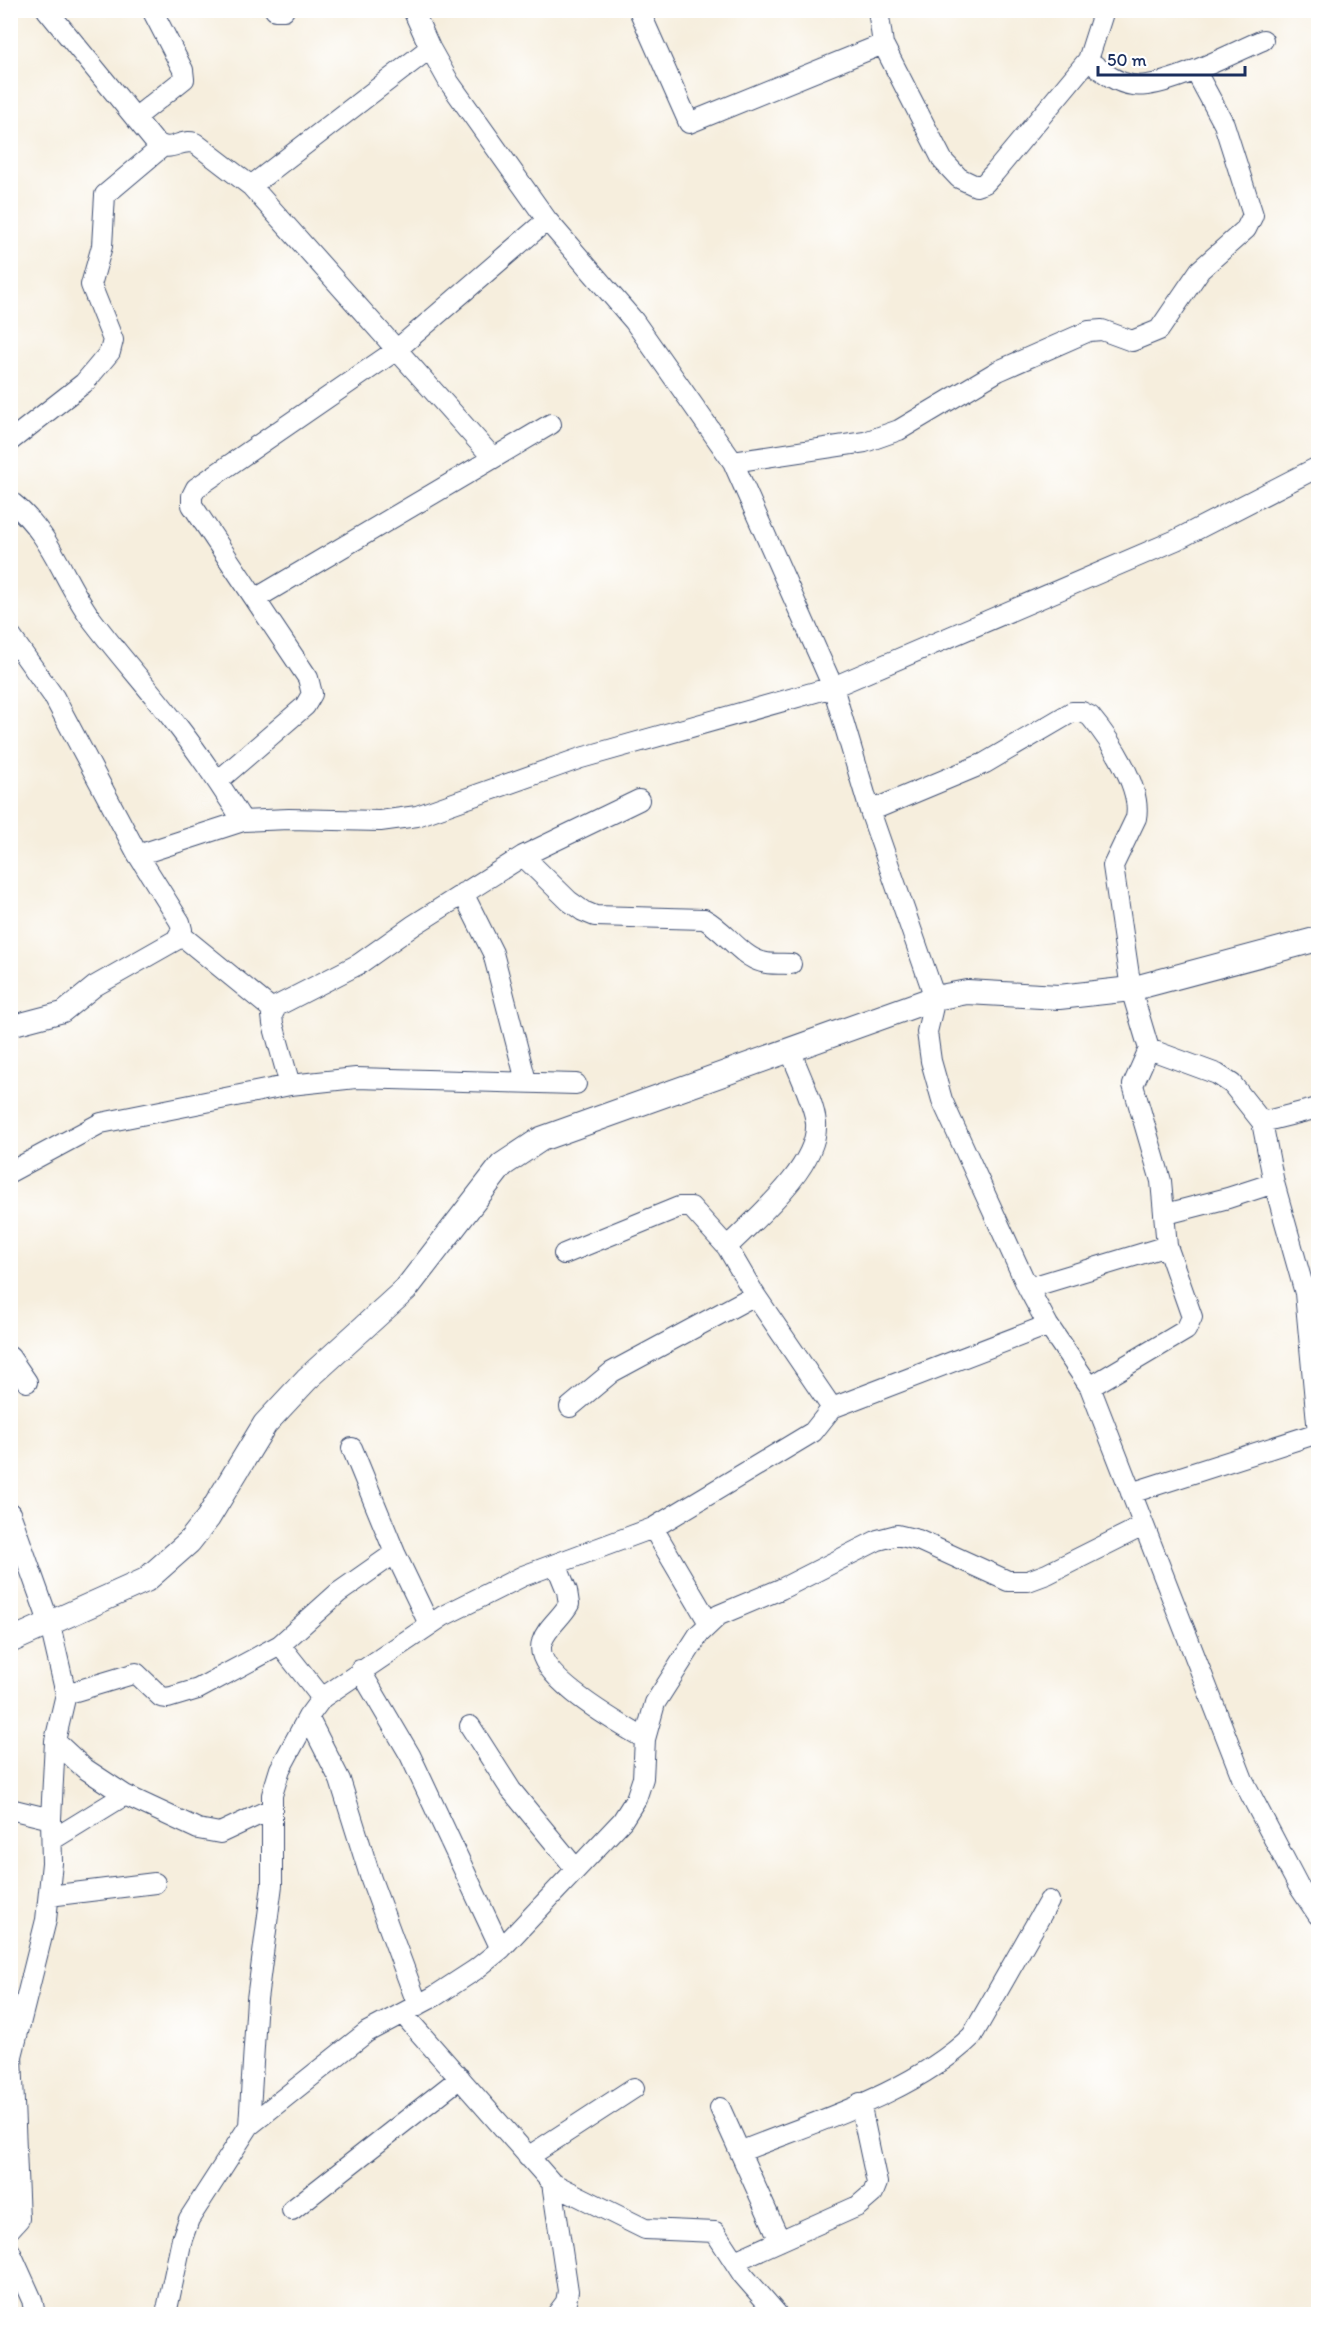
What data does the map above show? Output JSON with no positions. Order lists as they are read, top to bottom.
{
  "scale_bar": "50 m"
}
